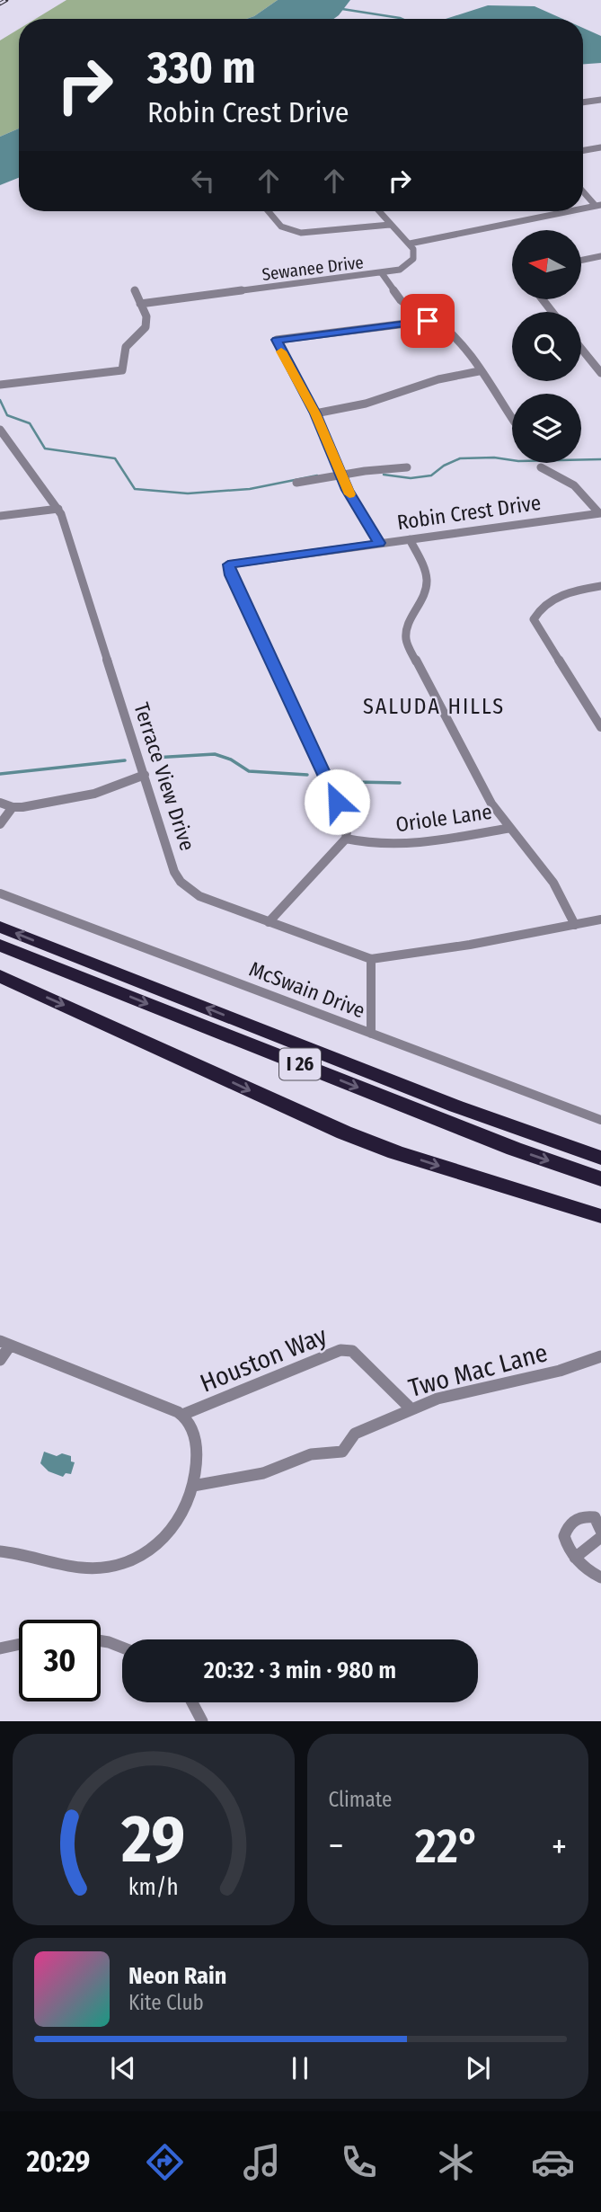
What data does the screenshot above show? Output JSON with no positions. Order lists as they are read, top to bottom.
{
  "streets": {
    "highway": ["I 26"],
    "street": [
      "Sewanee Drive",
      "Robin Crest Drive",
      "Terrace View Drive",
      "Oriole Lane",
      "McSwain Drive",
      "Houston Way",
      "Two Mac Lane"
    ]
  },
  "crossings": [
    ["Robin Crest Drive", "Oriole Lane"],
    ["Houston Way", "Two Mac Lane"]
  ],
  "districts": ["SALUDA HILLS"],
  "north": "left",
  "page": {
    "turn": ["330 m", "Robin Crest Drive"],
    "limit": "30",
    "trip": "20:32 · 3 min · 980 m",
    "tile": "Climate",
    "heat": ["−", "22°", "+"],
    "song": ["Neon Rain", "Kite Club"],
    "tabs": "20:29",
    "gauge": ["29", "km/h"]
  }
}
